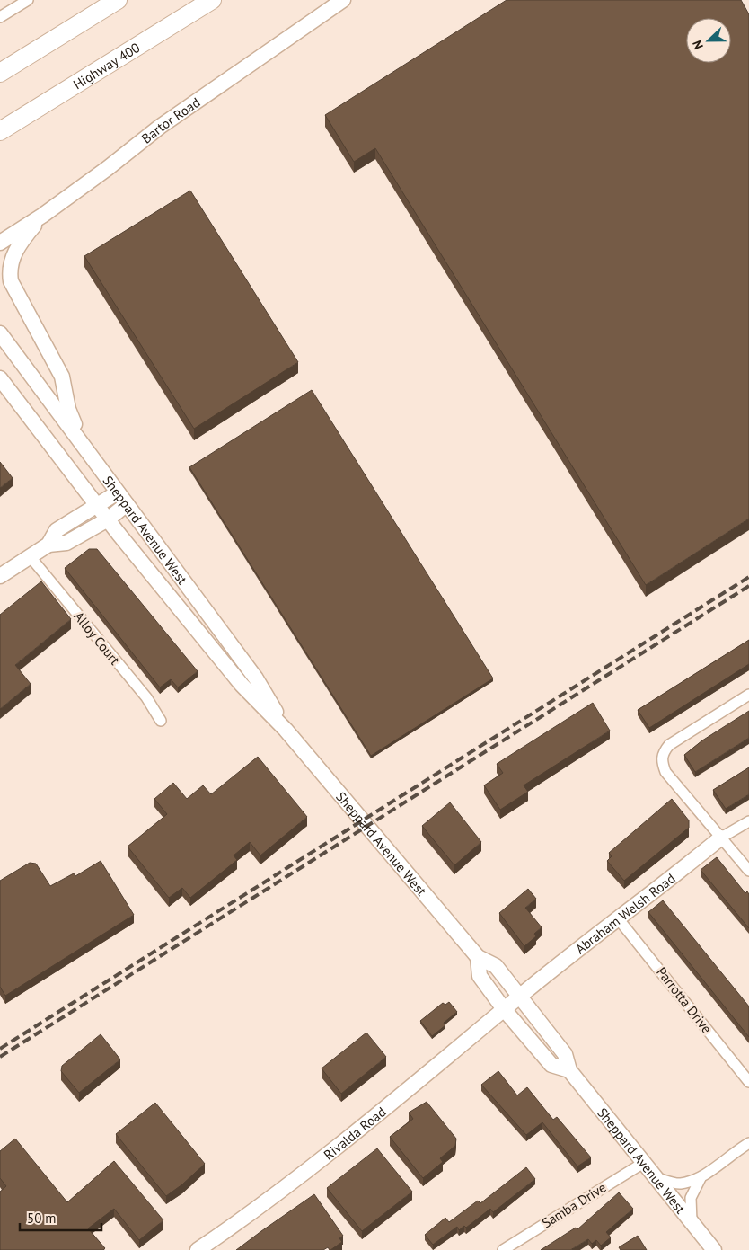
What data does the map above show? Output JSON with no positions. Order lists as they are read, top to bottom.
{
  "streets": {
    "highway": ["Highway 400"],
    "main road": [
      "Bartor Road",
      "Sheppard Avenue West",
      "Abraham Welsh Road",
      "Rivalda Road"
    ],
    "street": ["Alloy Court", "Parrotta Drive", "Samba Drive"]
  },
  "crossings": [
    ["Sheppard Avenue West", "Abraham Welsh Road"],
    ["Sheppard Avenue West", "Rivalda Road"],
    ["Sheppard Avenue West", "Samba Drive"],
    ["Abraham Welsh Road", "Parrotta Drive"],
    ["Abraham Welsh Road", "Rivalda Road"]
  ],
  "scale_bar": "50 m",
  "north": "left"
}
